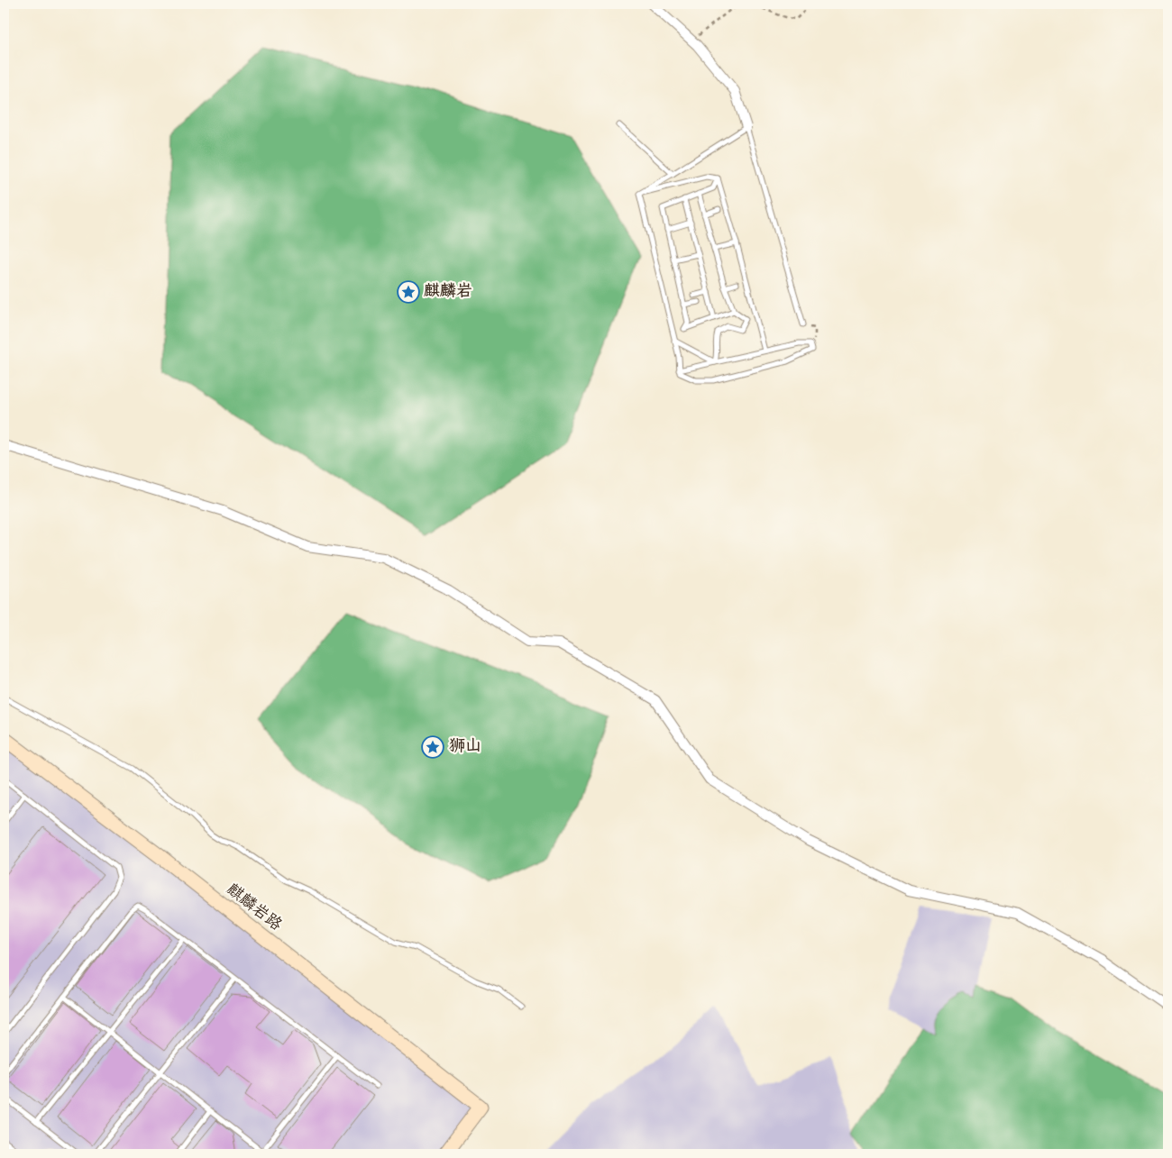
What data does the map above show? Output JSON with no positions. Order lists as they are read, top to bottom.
{
  "streets": {
    "main road": ["麒麟岩路"]
  },
  "places": {
    "place": ["麒麟岩", "狮山"]
  }
}
